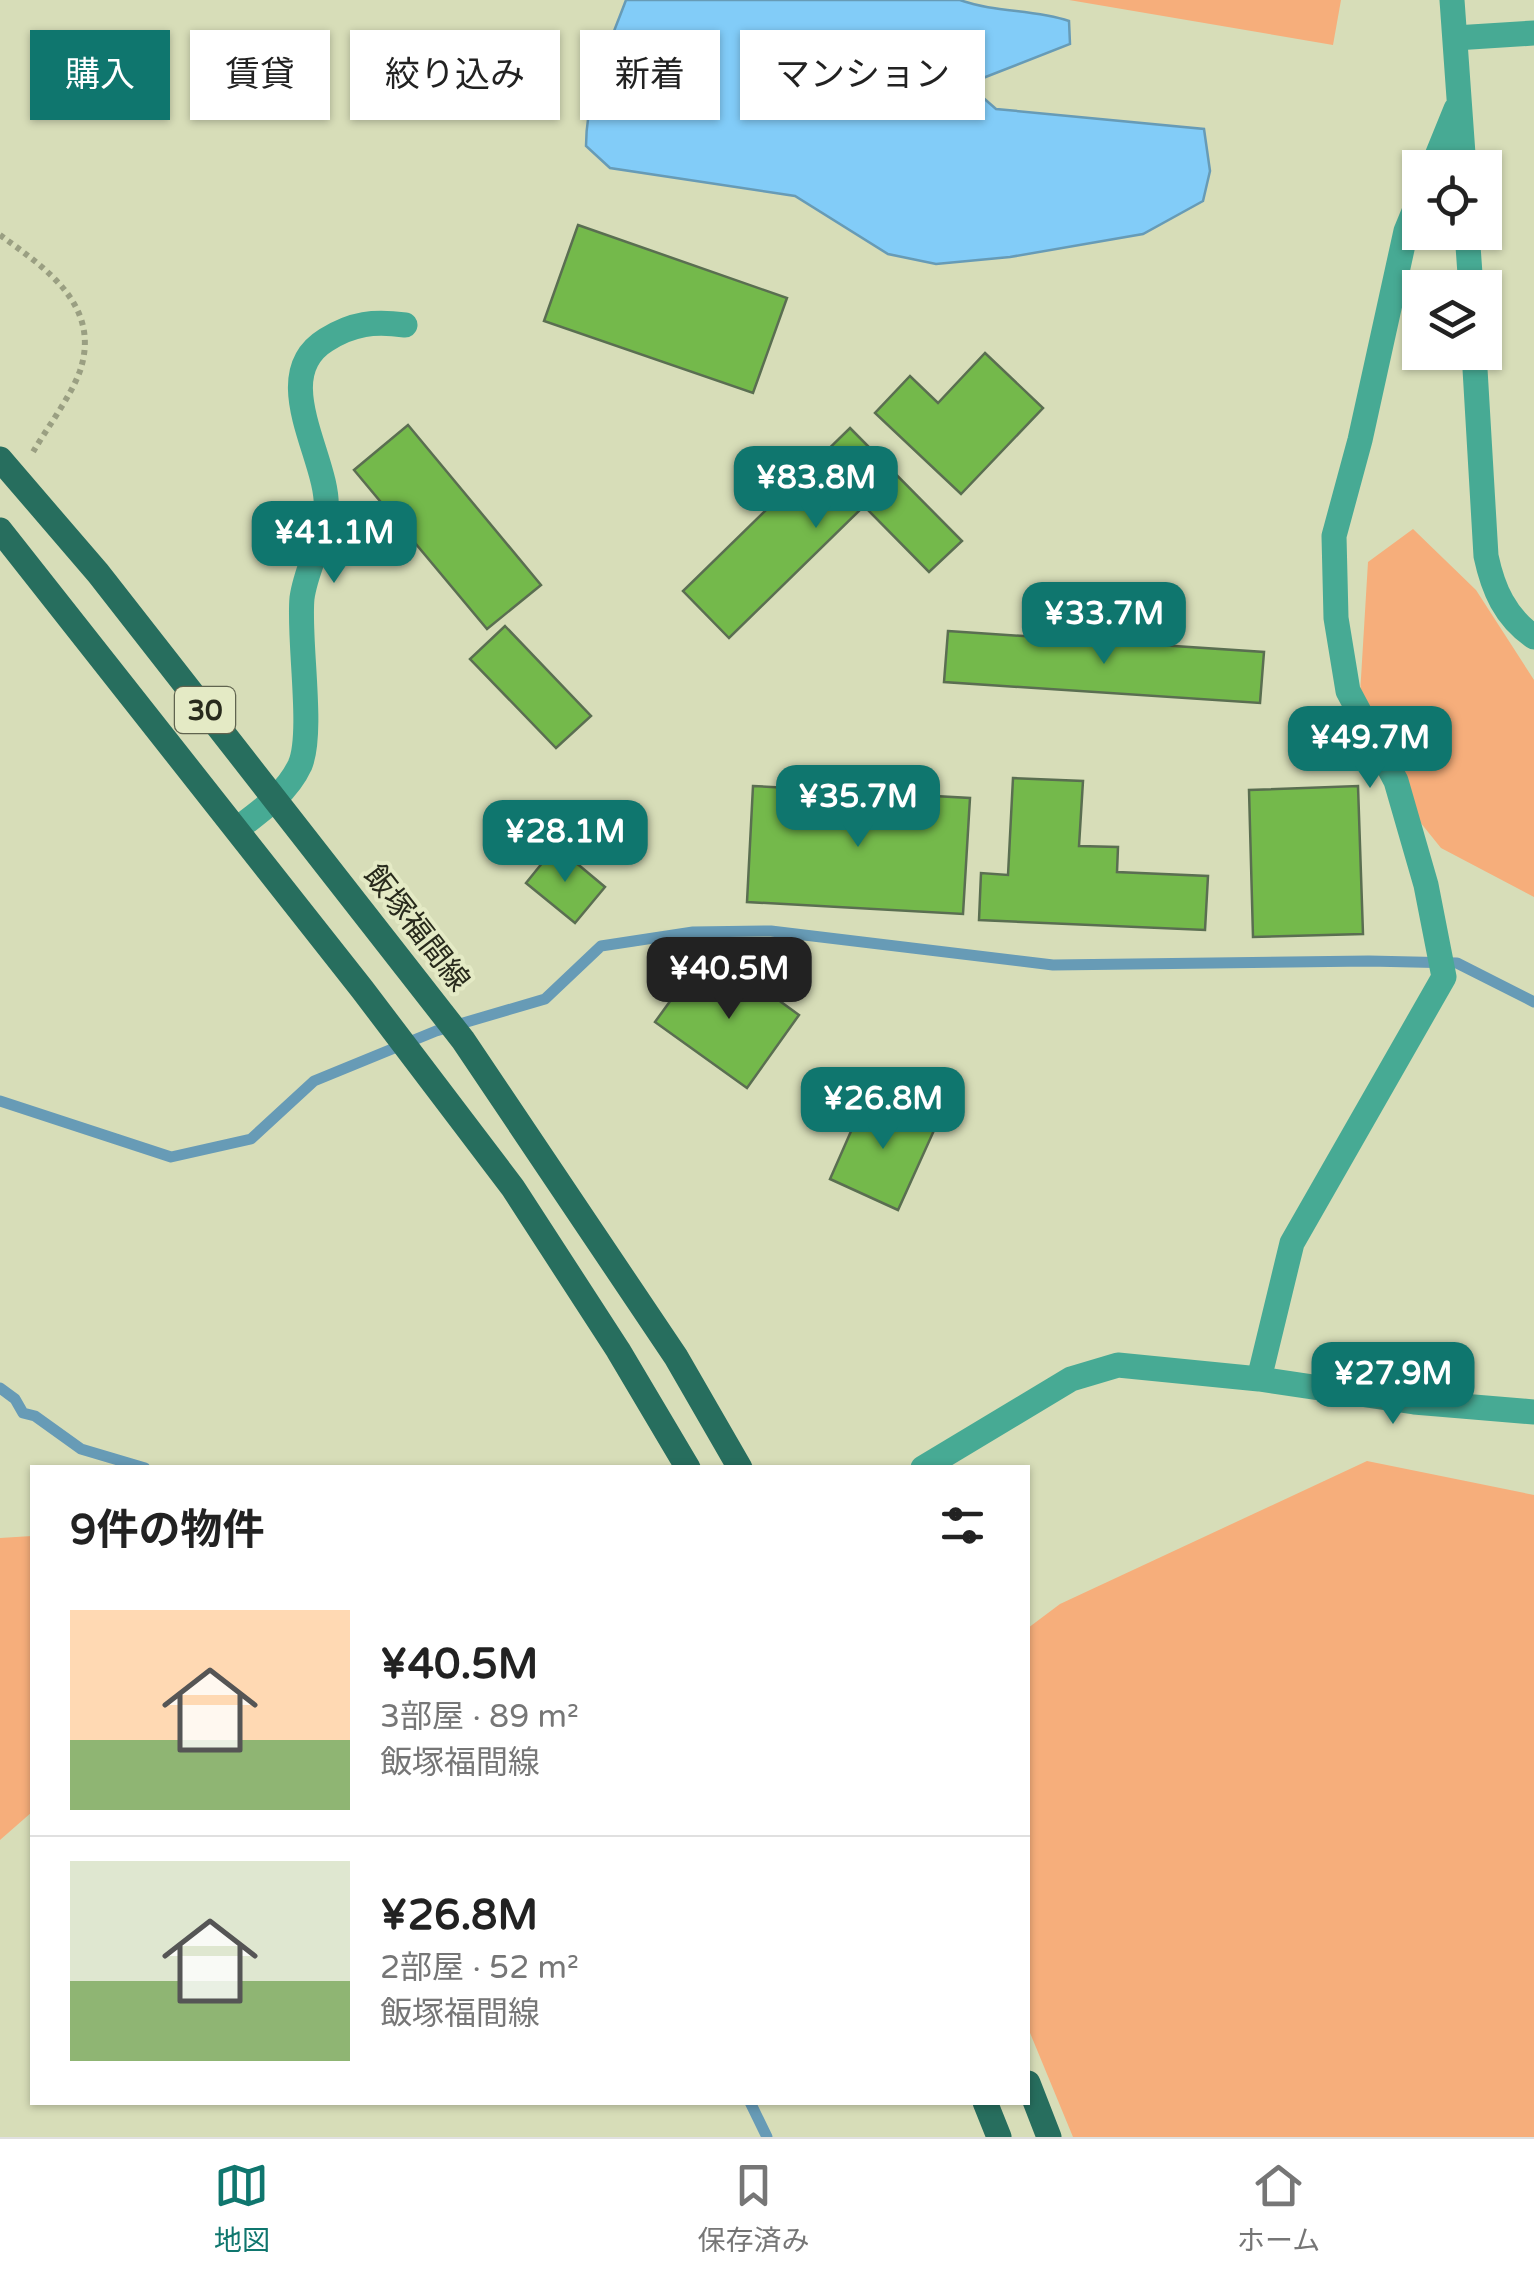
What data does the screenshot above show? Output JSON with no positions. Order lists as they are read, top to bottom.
{
  "streets": {
    "main road": ["30", "飯塚福間線"]
  },
  "page": {
    "chip": [
      "購入",
      "賃貸",
      "絞り込み",
      "新着",
      "マンション"
    ],
    "price": [
      "¥83.8M",
      "¥41.1M",
      "¥33.7M",
      "¥49.7M",
      "¥35.7M",
      "¥28.1M",
      "¥40.5M",
      "¥26.8M",
      "¥27.9M"
    ],
    "heading": "9件の物件",
    "list": [
      {
        "name": "¥40.5M",
        "note": "3部屋 · 89 m² · 飯塚福間線"
      },
      {
        "name": "¥26.8M",
        "note": "2部屋 · 52 m² · 飯塚福間線"
      }
    ],
    "tabs": ["地図", "保存済み", "ホーム"]
  }
}
